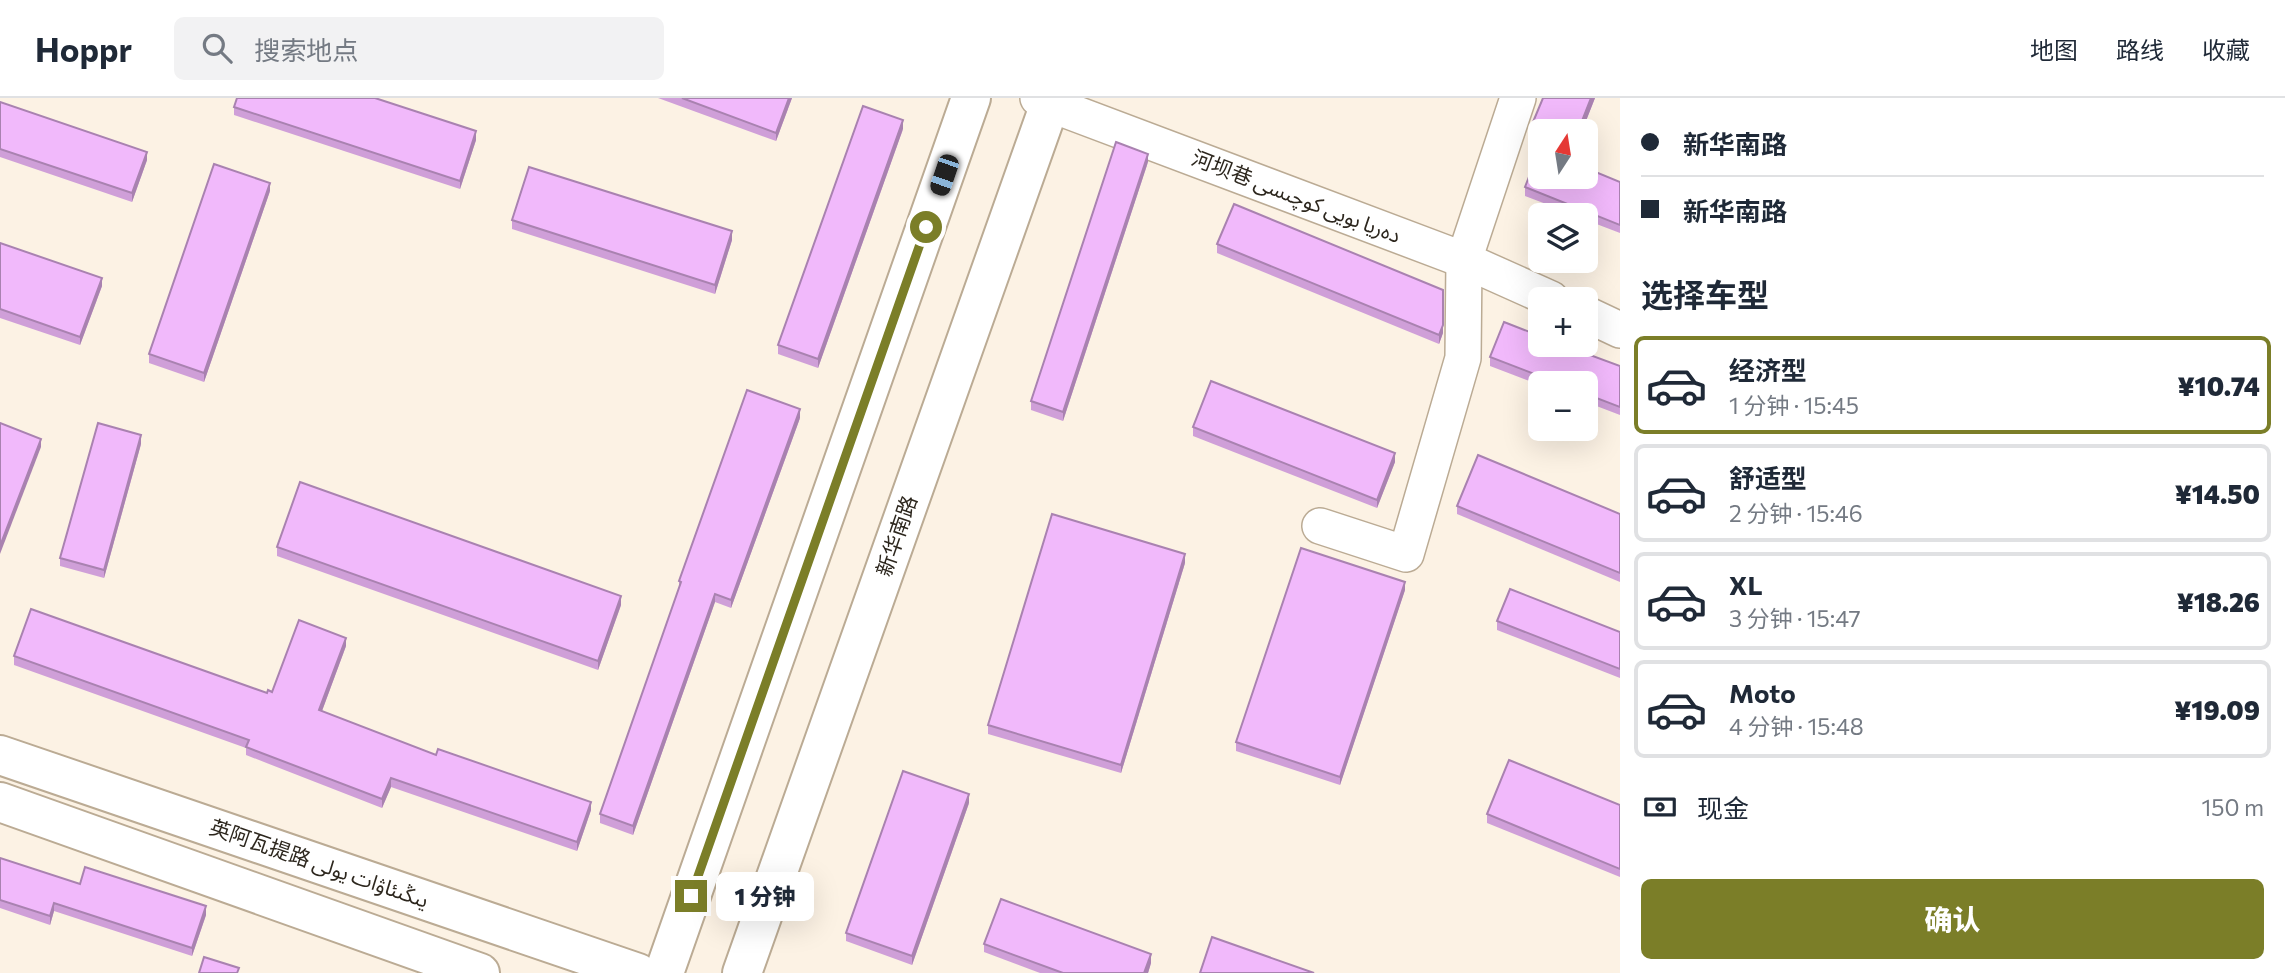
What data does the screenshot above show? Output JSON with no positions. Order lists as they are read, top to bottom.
{
  "streets": {
    "main road": ["新华南路", "英阿瓦提路 يىڭىئاۋات يولى"],
    "street": ["河坝巷 دەريا بويى كوچىسى"]
  },
  "crossings": [
    ["河坝巷 دەريا بويى كوچىسى", "新华南路"]
  ],
  "north": "top",
  "page": {
    "header": "Hoppr",
    "search": "搜索地点",
    "nav": ["地图", "路线", "收藏"],
    "banner": ["新华南路", "新华南路"],
    "map_buttons": ["+", "−"],
    "heading": "选择车型",
    "list": [
      {
        "name": "经济型",
        "note": "1 分钟 · 15:45",
        "value": "¥10.74"
      },
      {
        "name": "舒适型",
        "note": "2 分钟 · 15:46",
        "value": "¥14.50"
      },
      {
        "name": "XL",
        "note": "3 分钟 · 15:47",
        "value": "¥18.26"
      },
      {
        "name": "Moto",
        "note": "4 分钟 · 15:48",
        "value": "¥19.09"
      }
    ],
    "pay": ["现金", "150 m"],
    "buttons": "确认",
    "bubble": "1 分钟"
  }
}
